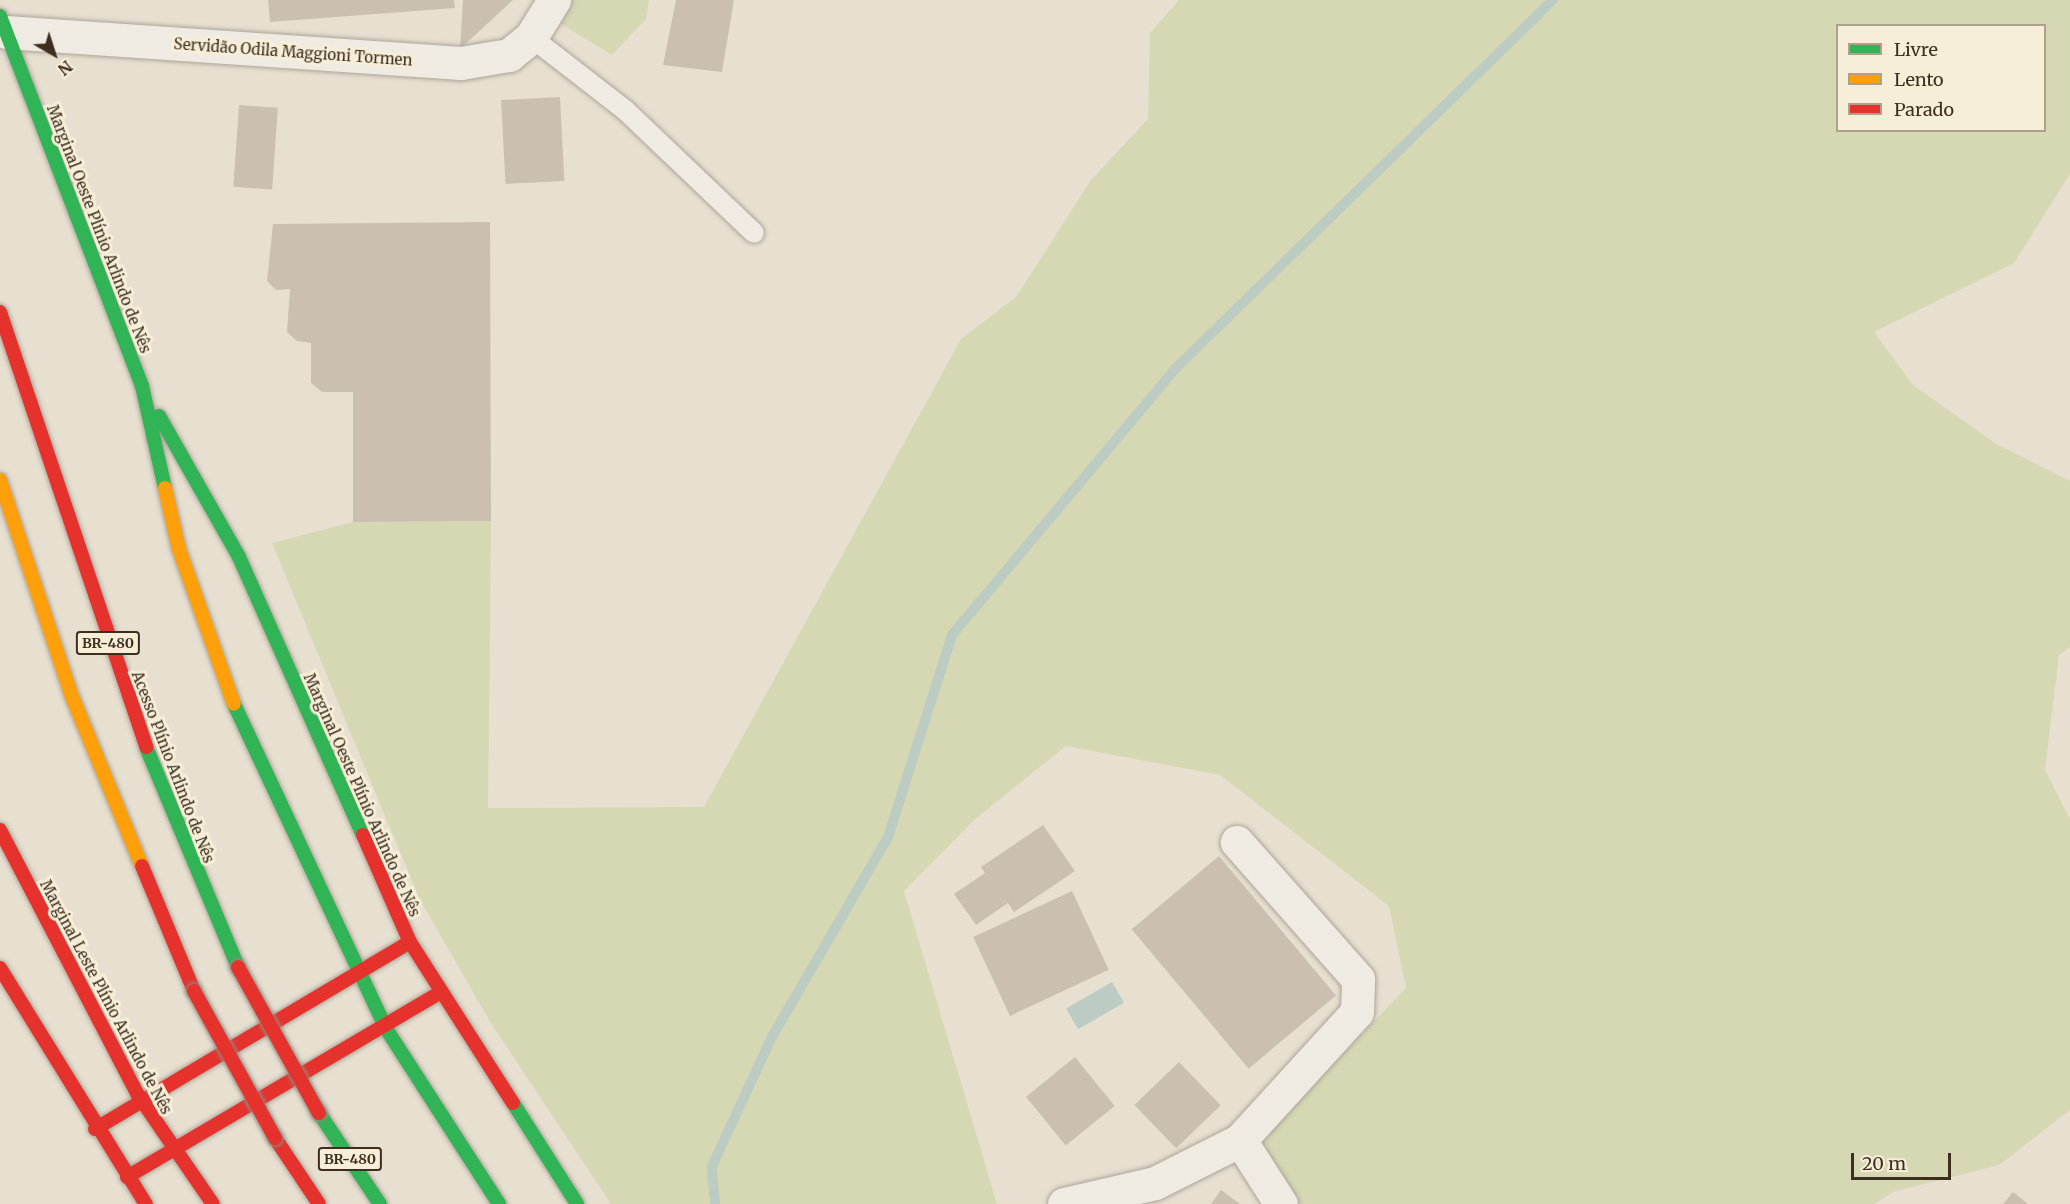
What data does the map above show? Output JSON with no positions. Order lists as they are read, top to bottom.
{
  "streets": {
    "main road": [
      "Marginal Oeste Plínio Arlindo de Nês",
      "BR-480",
      "Acesso Plínio Arlindo de Nês",
      "Marginal Leste Plínio Arlindo de Nês"
    ],
    "street": ["Servidão Odila Maggioni Tormen"]
  },
  "crossings": [
    ["Servidão Odila Maggioni Tormen", "Marginal Oeste Plínio Arlindo de Nês"]
  ],
  "legend": ["Livre", "Lento", "Parado"],
  "scale_bar": "20 m",
  "north": "bottom right"
}
